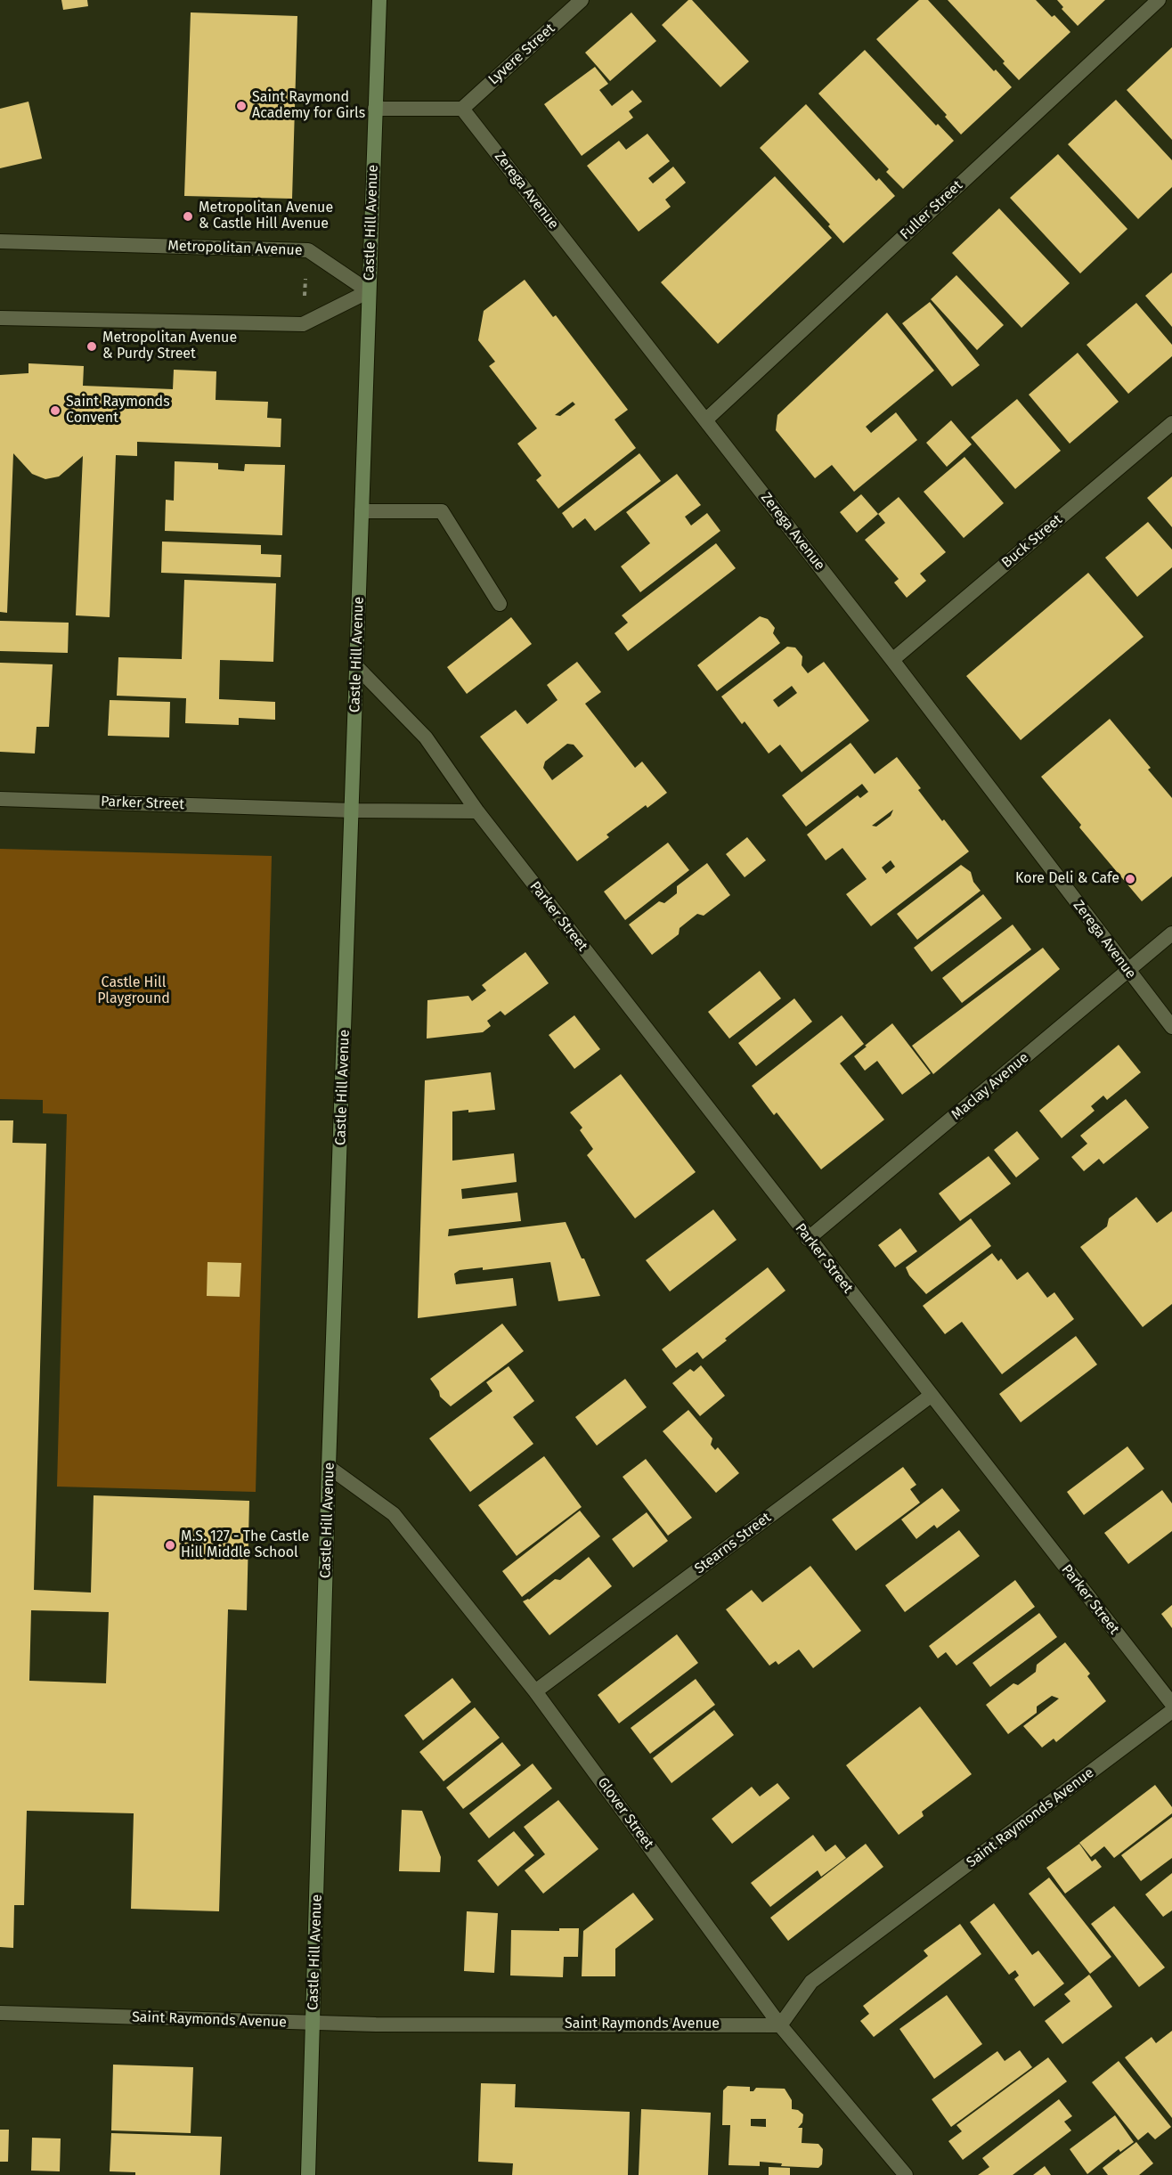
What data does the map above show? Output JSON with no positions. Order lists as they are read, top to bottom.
{
  "streets": {
    "main road": ["Castle Hill Avenue"],
    "street": [
      "Lyvere Street",
      "Zerega Avenue",
      "Fuller Street",
      "Metropolitan Avenue",
      "Buck Street",
      "Parker Street",
      "Maclay Avenue",
      "Stearns Street",
      "Glover Street",
      "Saint Raymonds Avenue"
    ]
  },
  "crossings": [
    ["Lyvere Street", "Zerega Avenue"],
    ["Zerega Avenue", "Fuller Street"],
    ["Zerega Avenue", "Buck Street"],
    ["Zerega Avenue", "Maclay Avenue"],
    ["Castle Hill Avenue", "Metropolitan Avenue"],
    ["Castle Hill Avenue", "Parker Street"],
    ["Castle Hill Avenue", "Glover Street"],
    ["Castle Hill Avenue", "Saint Raymonds Avenue"],
    ["Parker Street", "Maclay Avenue"],
    ["Parker Street", "Stearns Street"],
    ["Stearns Street", "Glover Street"],
    ["Glover Street", "Saint Raymonds Avenue"]
  ],
  "parks": ["Castle Hill Playground"],
  "places": [
    "Saint Raymond Academy for Girls",
    "Metropolitan Avenue & Castle Hill Avenue",
    "Metropolitan Avenue & Purdy Street",
    "Saint Raymonds Convent",
    "Kore Deli & Cafe",
    "M.S. 127 - The Castle Hill Middle School"
  ]
}
